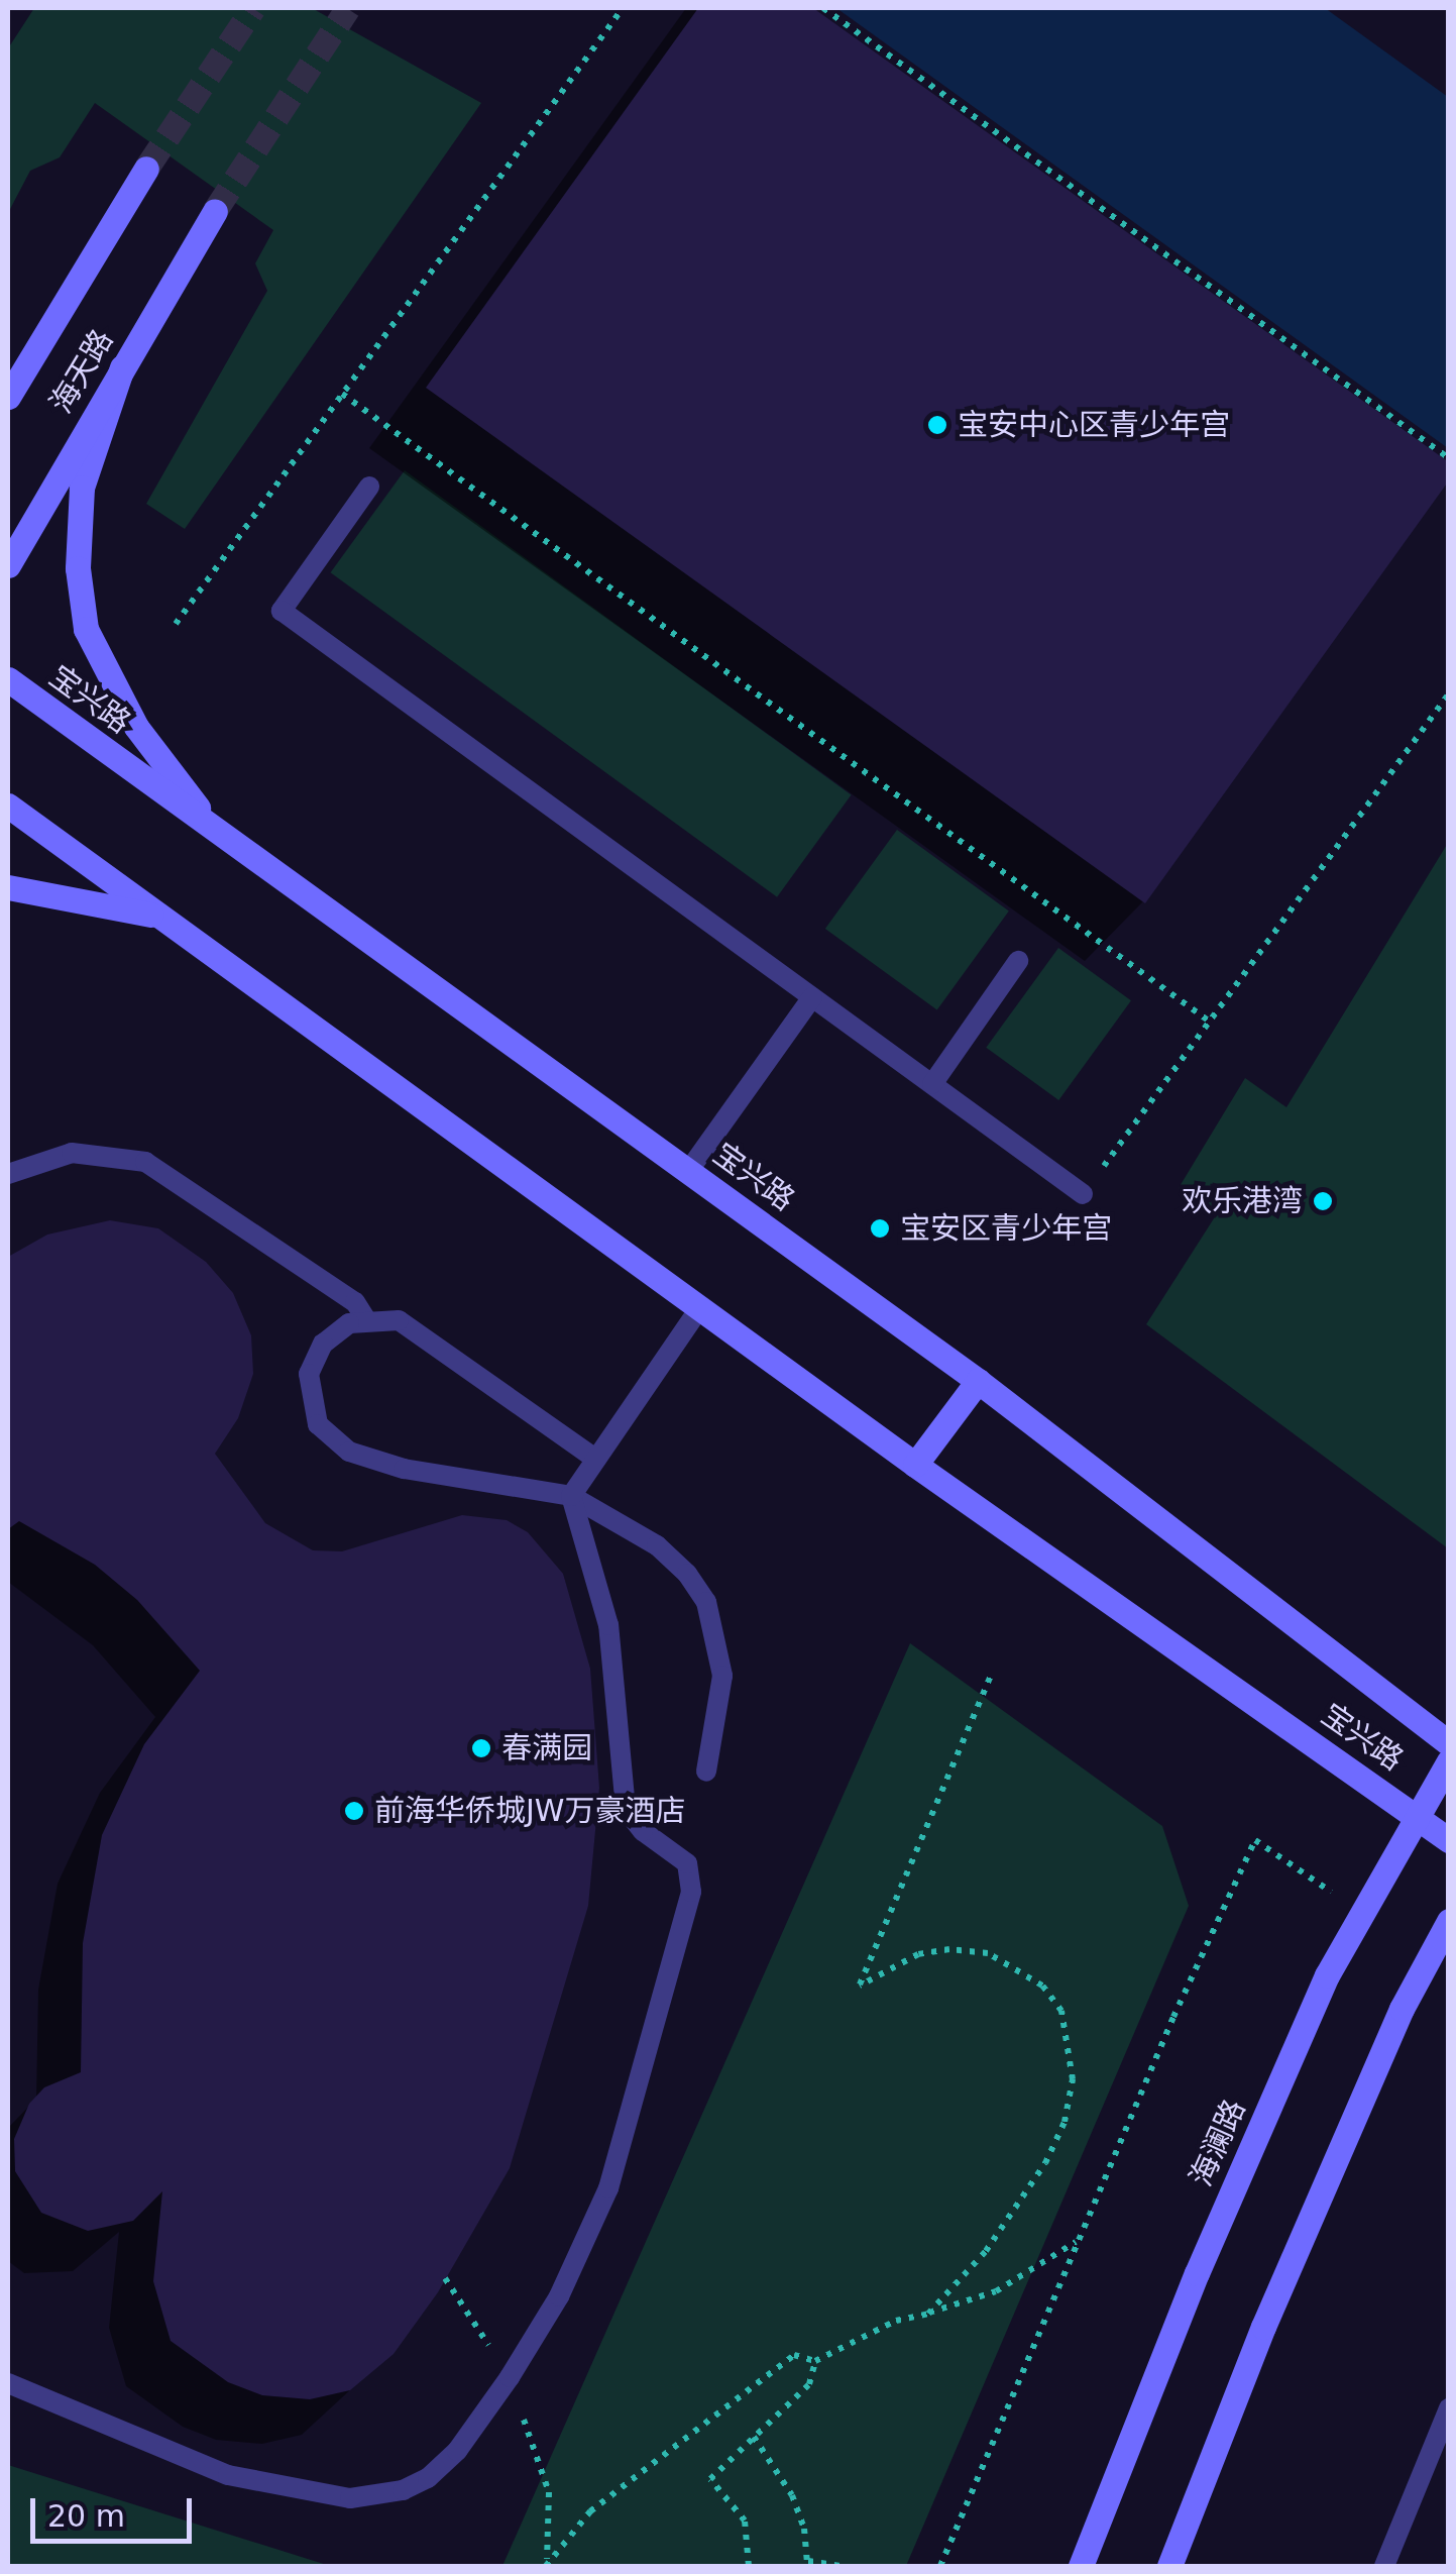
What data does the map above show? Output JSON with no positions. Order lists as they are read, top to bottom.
{
  "streets": {
    "main road": ["海天路", "宝兴路", "海澜路"]
  },
  "crossings": [
    ["宝兴路", "海澜路"]
  ],
  "places": [
    "宝安中心区青少年宫",
    "欢乐港湾",
    "宝安区青少年宫",
    "春满园",
    "前海华侨城JW万豪酒店"
  ],
  "scale_bar": "20 m"
}
